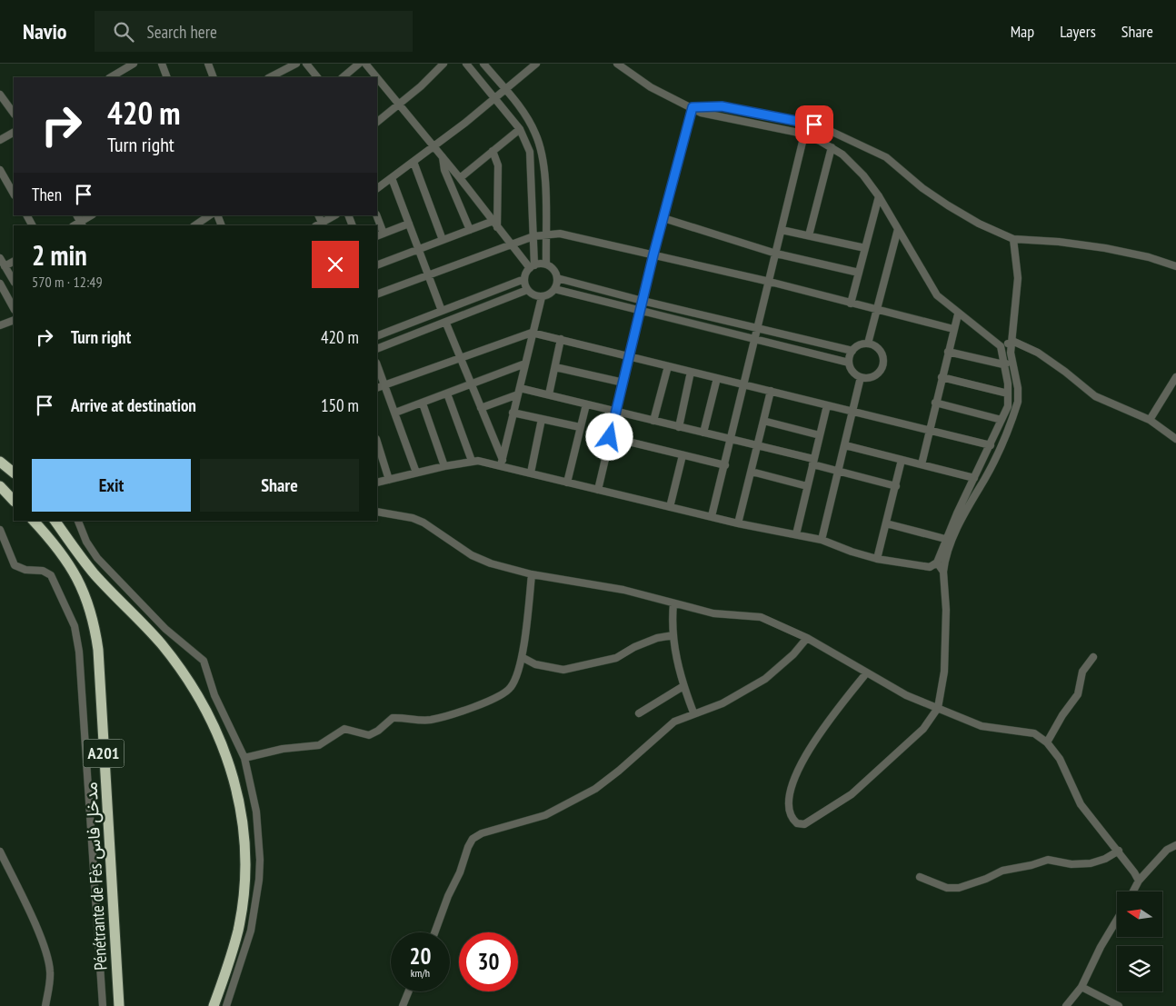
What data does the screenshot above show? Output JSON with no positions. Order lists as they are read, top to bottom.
{
  "streets": {
    "highway": ["A201", "Pénétrante de Fès مدخل فاس"]
  },
  "north": "left",
  "page": {
    "header": "Navio",
    "search": "Search here",
    "nav": ["Map", "Layers", "Share"],
    "turn": ["420 m", "Turn right"],
    "then": "Then",
    "heading": ["2 min", "570 m · 12:49"],
    "list": [
      {
        "name": "Turn right",
        "value": "420 m"
      },
      {
        "name": "Arrive at destination",
        "value": "150 m"
      }
    ],
    "buttons": ["Exit", "Share"],
    "speed": "20 km/h",
    "limit": "30"
  }
}
